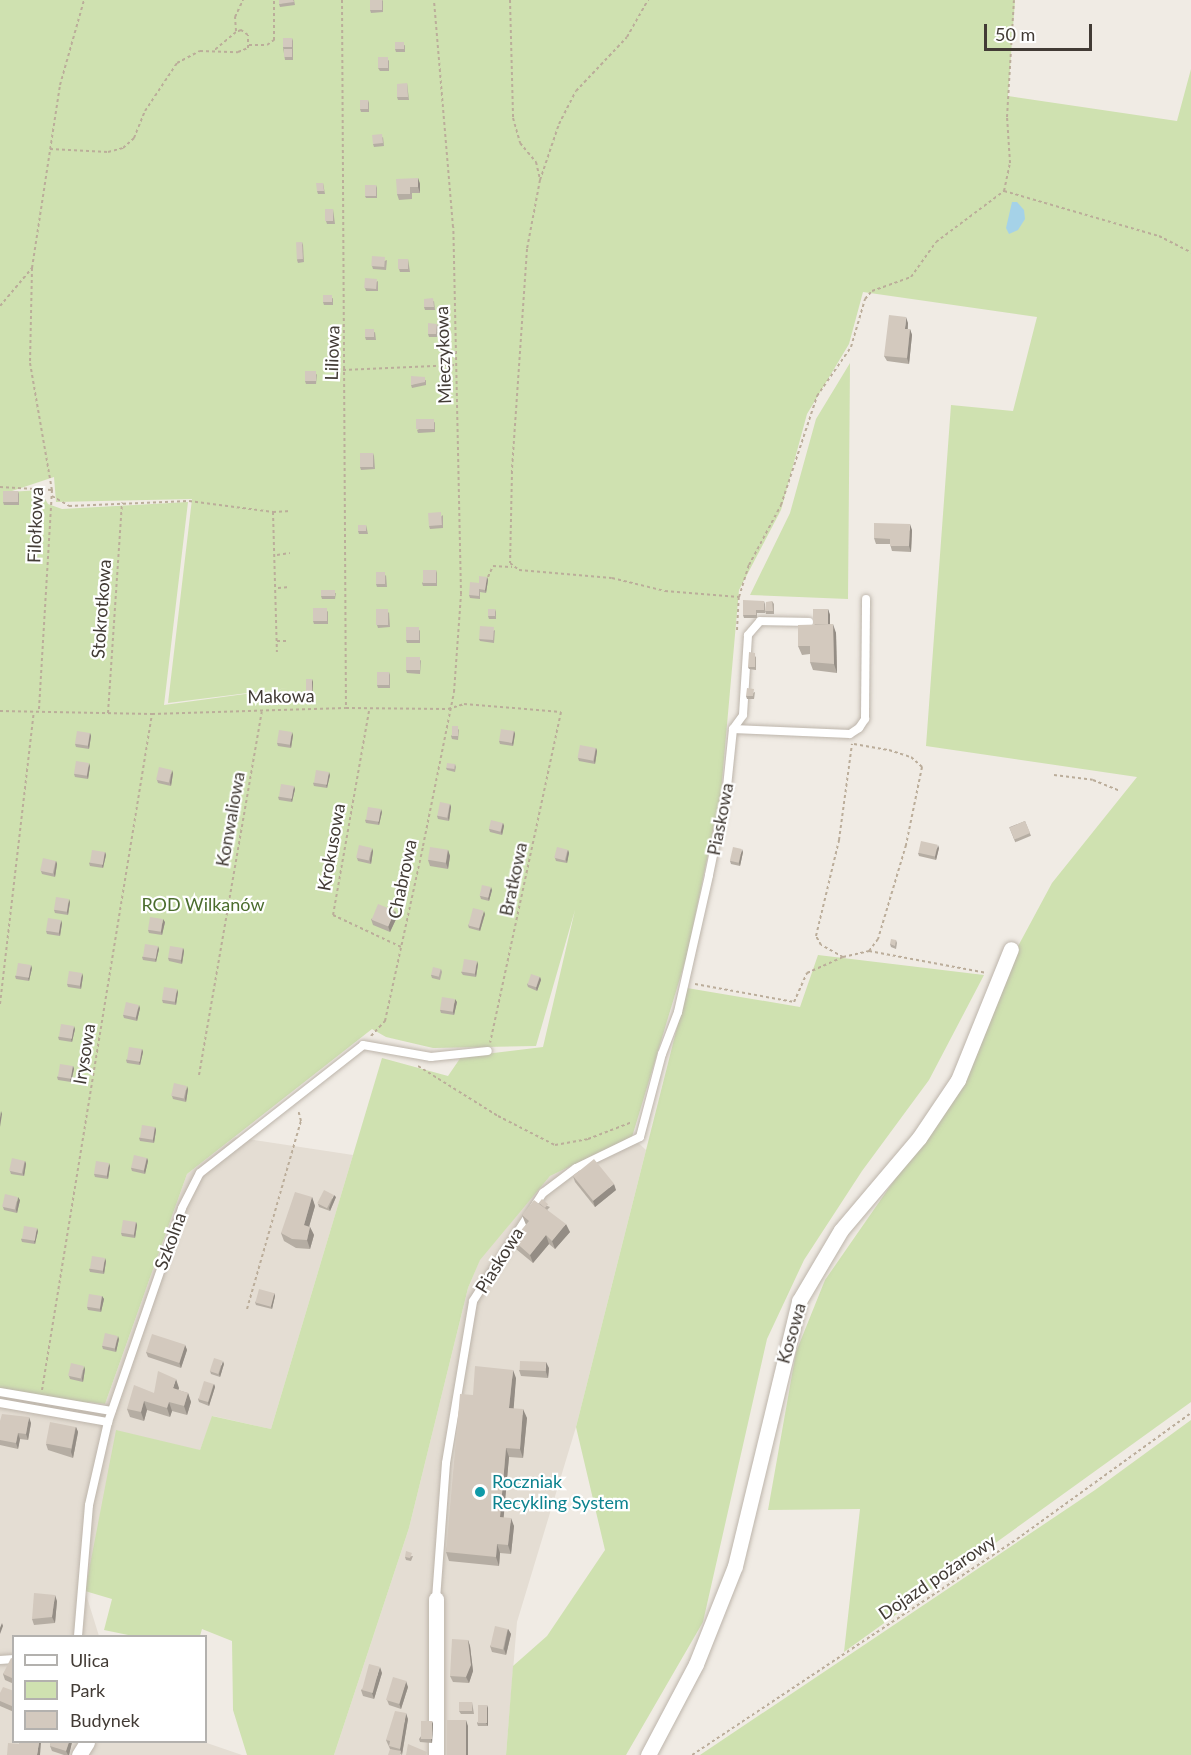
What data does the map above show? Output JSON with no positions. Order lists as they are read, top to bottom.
{
  "streets": {
    "street": ["Piaskowa", "Kosowa"],
    "lane": ["Szkolna"],
    "path": [
      "Liliowa",
      "Mieczykowa",
      "Filołkowa",
      "Stokrotkowa",
      "Makowa",
      "Konwaliowa",
      "Krokusowa",
      "Chabrowa",
      "Bratkowa",
      "Irysowa",
      "Dojazd pożarowy"
    ]
  },
  "crossings": [
    ["Liliowa", "Makowa"],
    ["Mieczykowa", "Makowa"],
    ["Mieczykowa", "Chabrowa"],
    ["Filołkowa", "Makowa"],
    ["Stokrotkowa", "Makowa"],
    ["Makowa", "Konwaliowa"],
    ["Makowa", "Krokusowa"],
    ["Makowa", "Chabrowa"],
    ["Makowa", "Bratkowa"],
    ["Makowa", "Irysowa"],
    ["Krokusowa", "Chabrowa"],
    ["Chabrowa", "Szkolna"]
  ],
  "parks": ["ROD Wilkanów"],
  "places": ["Roczniak Recykling System"],
  "legend": ["Ulica", "Park", "Budynek"],
  "scale_bar": "50 m"
}
